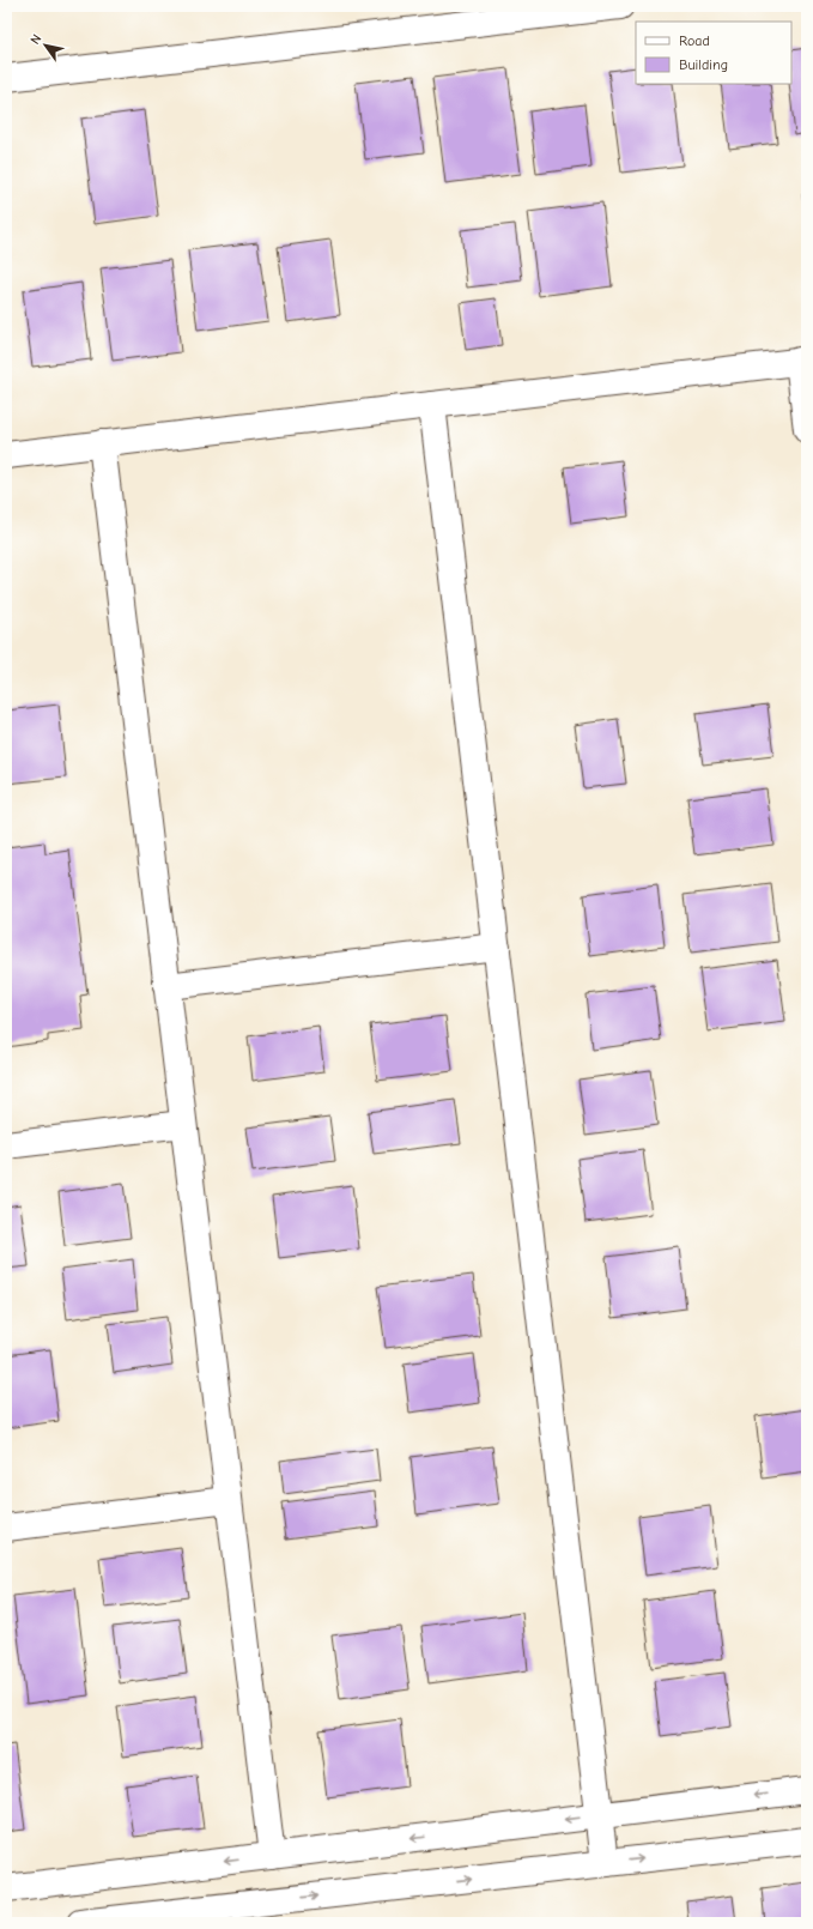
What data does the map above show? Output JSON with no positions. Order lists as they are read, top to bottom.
{
  "legend": ["Road", "Building"],
  "north": "top left"
}
